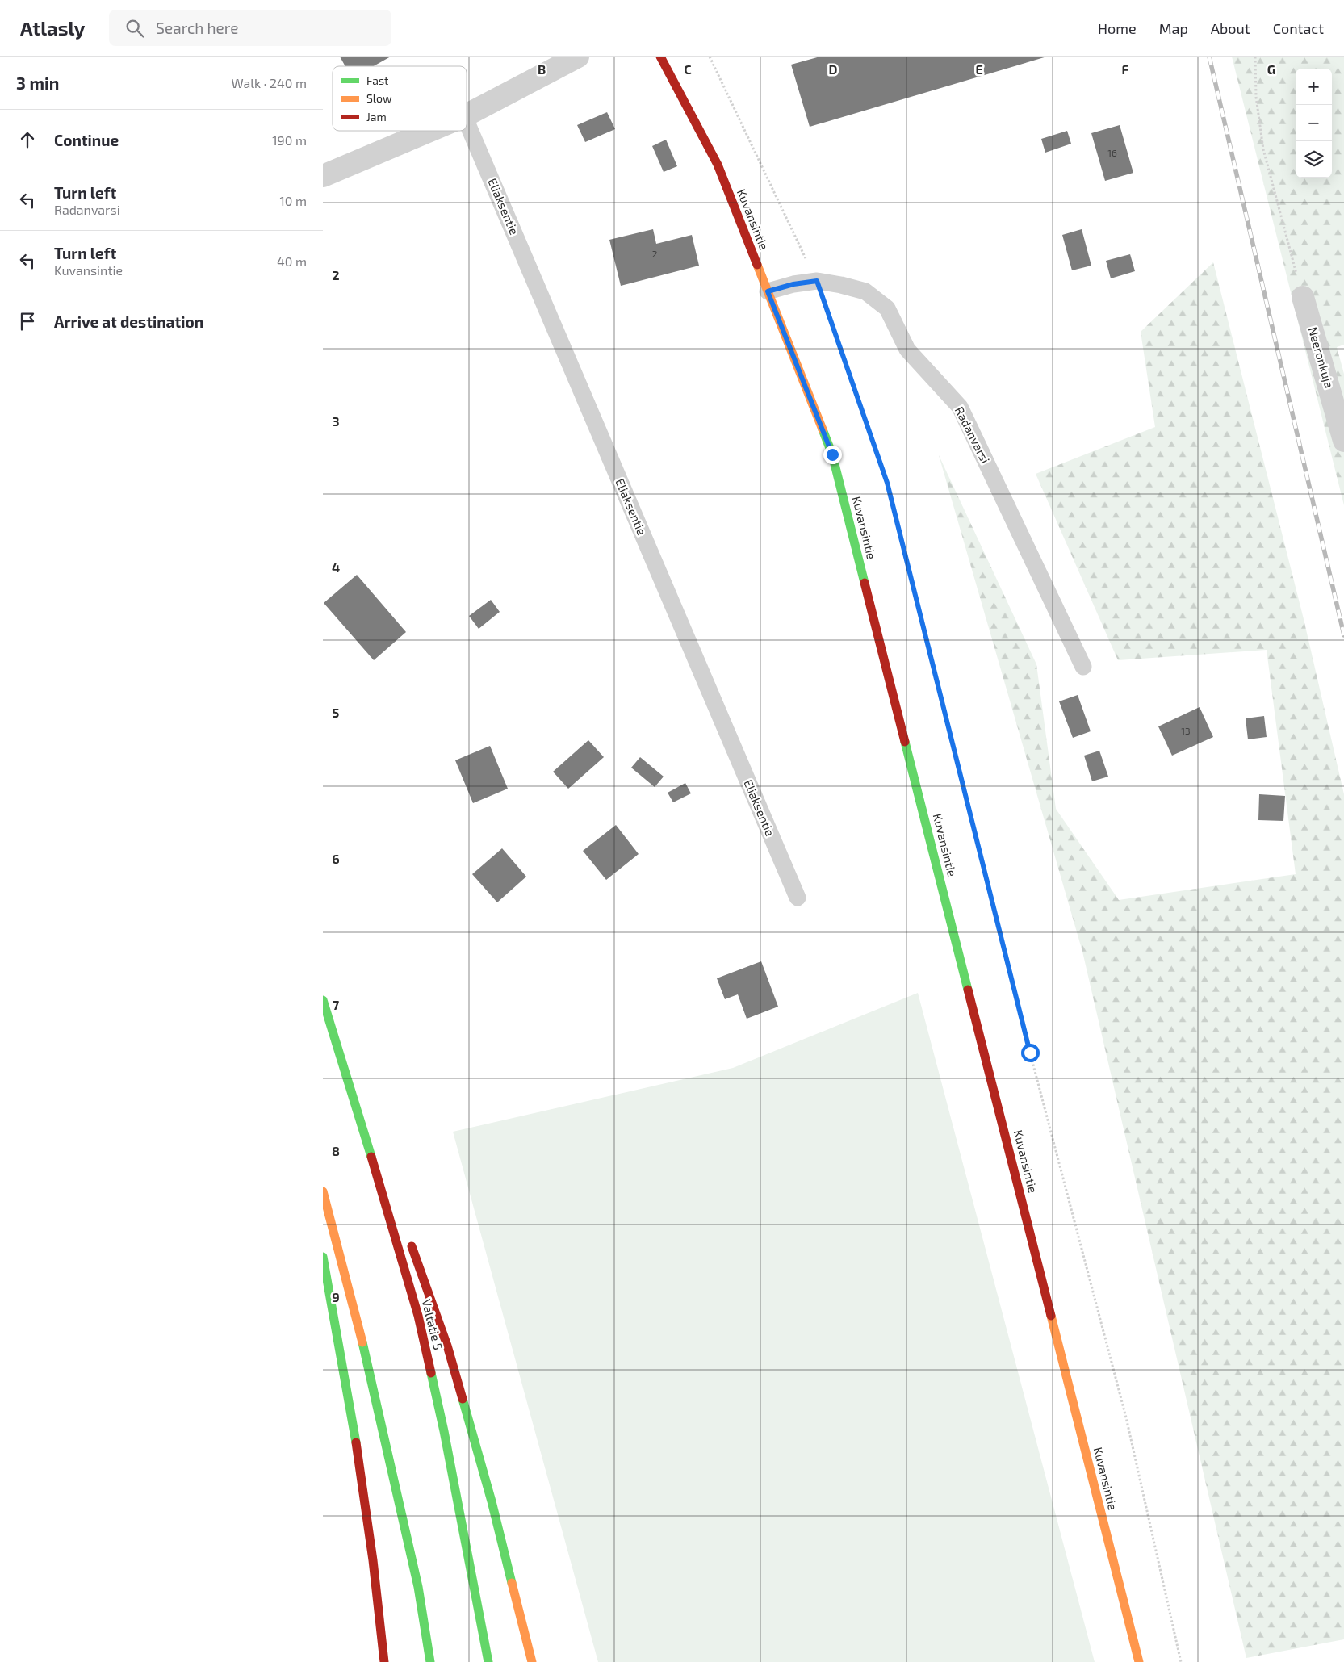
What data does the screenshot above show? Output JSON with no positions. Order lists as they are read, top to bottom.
{
  "streets": {
    "main road": ["Kuvansintie", "Valtatie 5"],
    "street": ["Neeronkuja"],
    "lane": ["Eliaksentie", "Radanvarsi"]
  },
  "crossings": [
    ["Kuvansintie", "Radanvarsi"]
  ],
  "house_numbers": ["16", "2", "13"],
  "legend": ["Fast", "Slow", "Jam"],
  "page": {
    "header": "Atlasly",
    "search": "Search here",
    "nav": [
      "Home",
      "Map",
      "About",
      "Contact"
    ],
    "heading": ["3 min", "Walk · 240 m"],
    "map_buttons": ["+", "−"],
    "list": [
      ["Continue", "190 m"],
      ["Turn left", "Radanvarsi", "10 m"],
      ["Turn left", "Kuvansintie", "40 m"],
      "Arrive at destination"
    ]
  },
  "grid": {
    "columns": [
      "B",
      "C",
      "D",
      "E",
      "F",
      "G"
    ],
    "rows": [
      "2",
      "3",
      "4",
      "5",
      "6",
      "7",
      "8",
      "9"
    ]
  }
}
